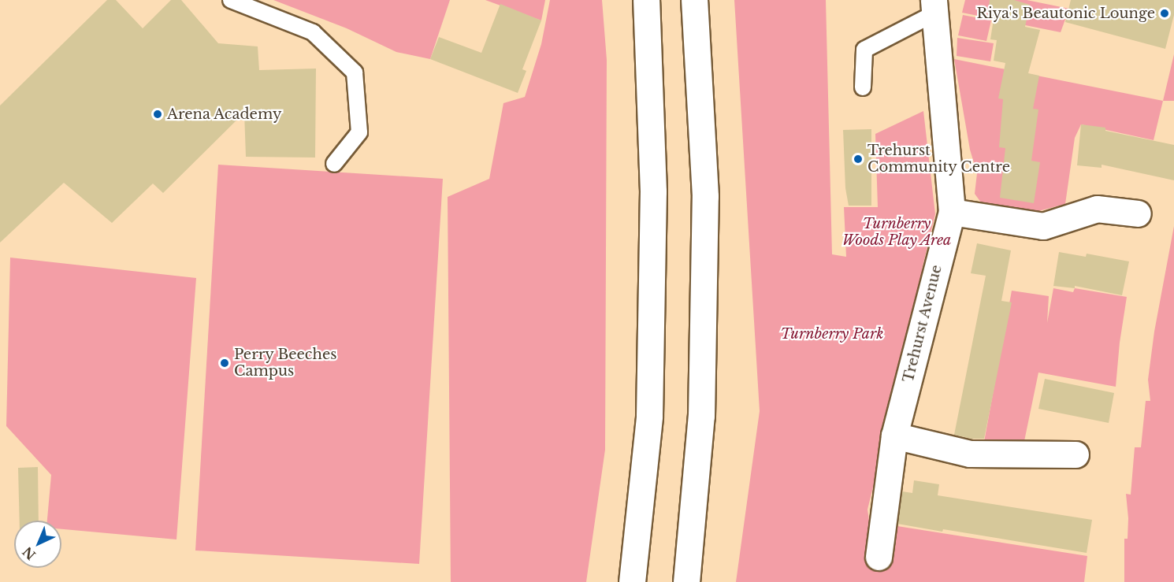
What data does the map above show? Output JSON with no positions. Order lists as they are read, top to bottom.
{
  "streets": {
    "main road": ["Trehurst Avenue"]
  },
  "parks": ["Turnberry Woods Play Area", "Turnberry Park"],
  "places": [
    "Riya's Beautonic Lounge",
    "Arena Academy",
    "Trehurst Community Centre",
    "Perry Beeches Campus"
  ],
  "north": "bottom left"
}
